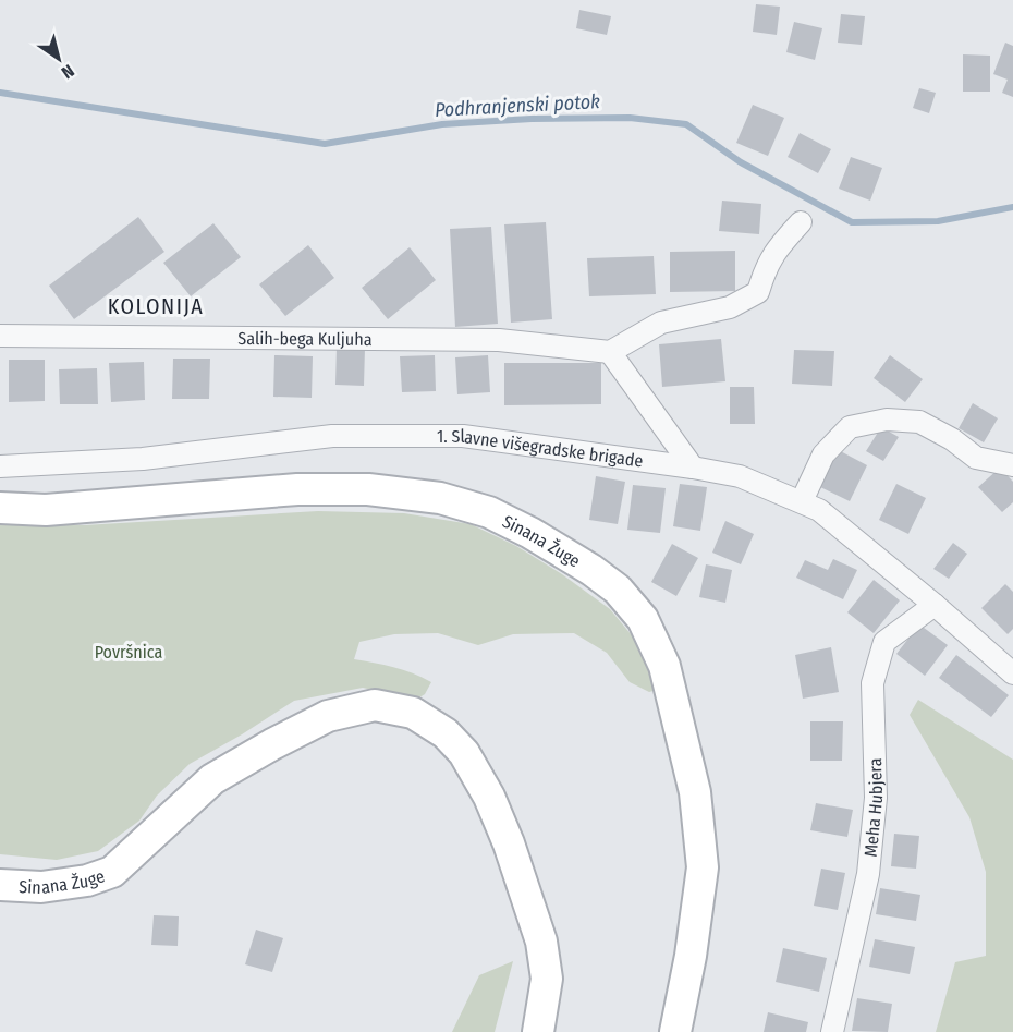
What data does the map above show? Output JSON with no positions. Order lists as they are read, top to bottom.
{
  "streets": {
    "main road": ["Sinana Žuge"],
    "street": ["Salih-bega Kuljuha", "1. Slavne višegradske brigade", "Meha Hubjera"]
  },
  "crossings": [
    ["1. Slavne višegradske brigade", "Meha Hubjera"]
  ],
  "districts": ["KOLONIJA"],
  "water": ["Podhranjenski potok"],
  "parks": ["Površnica"],
  "north": "bottom right"
}
